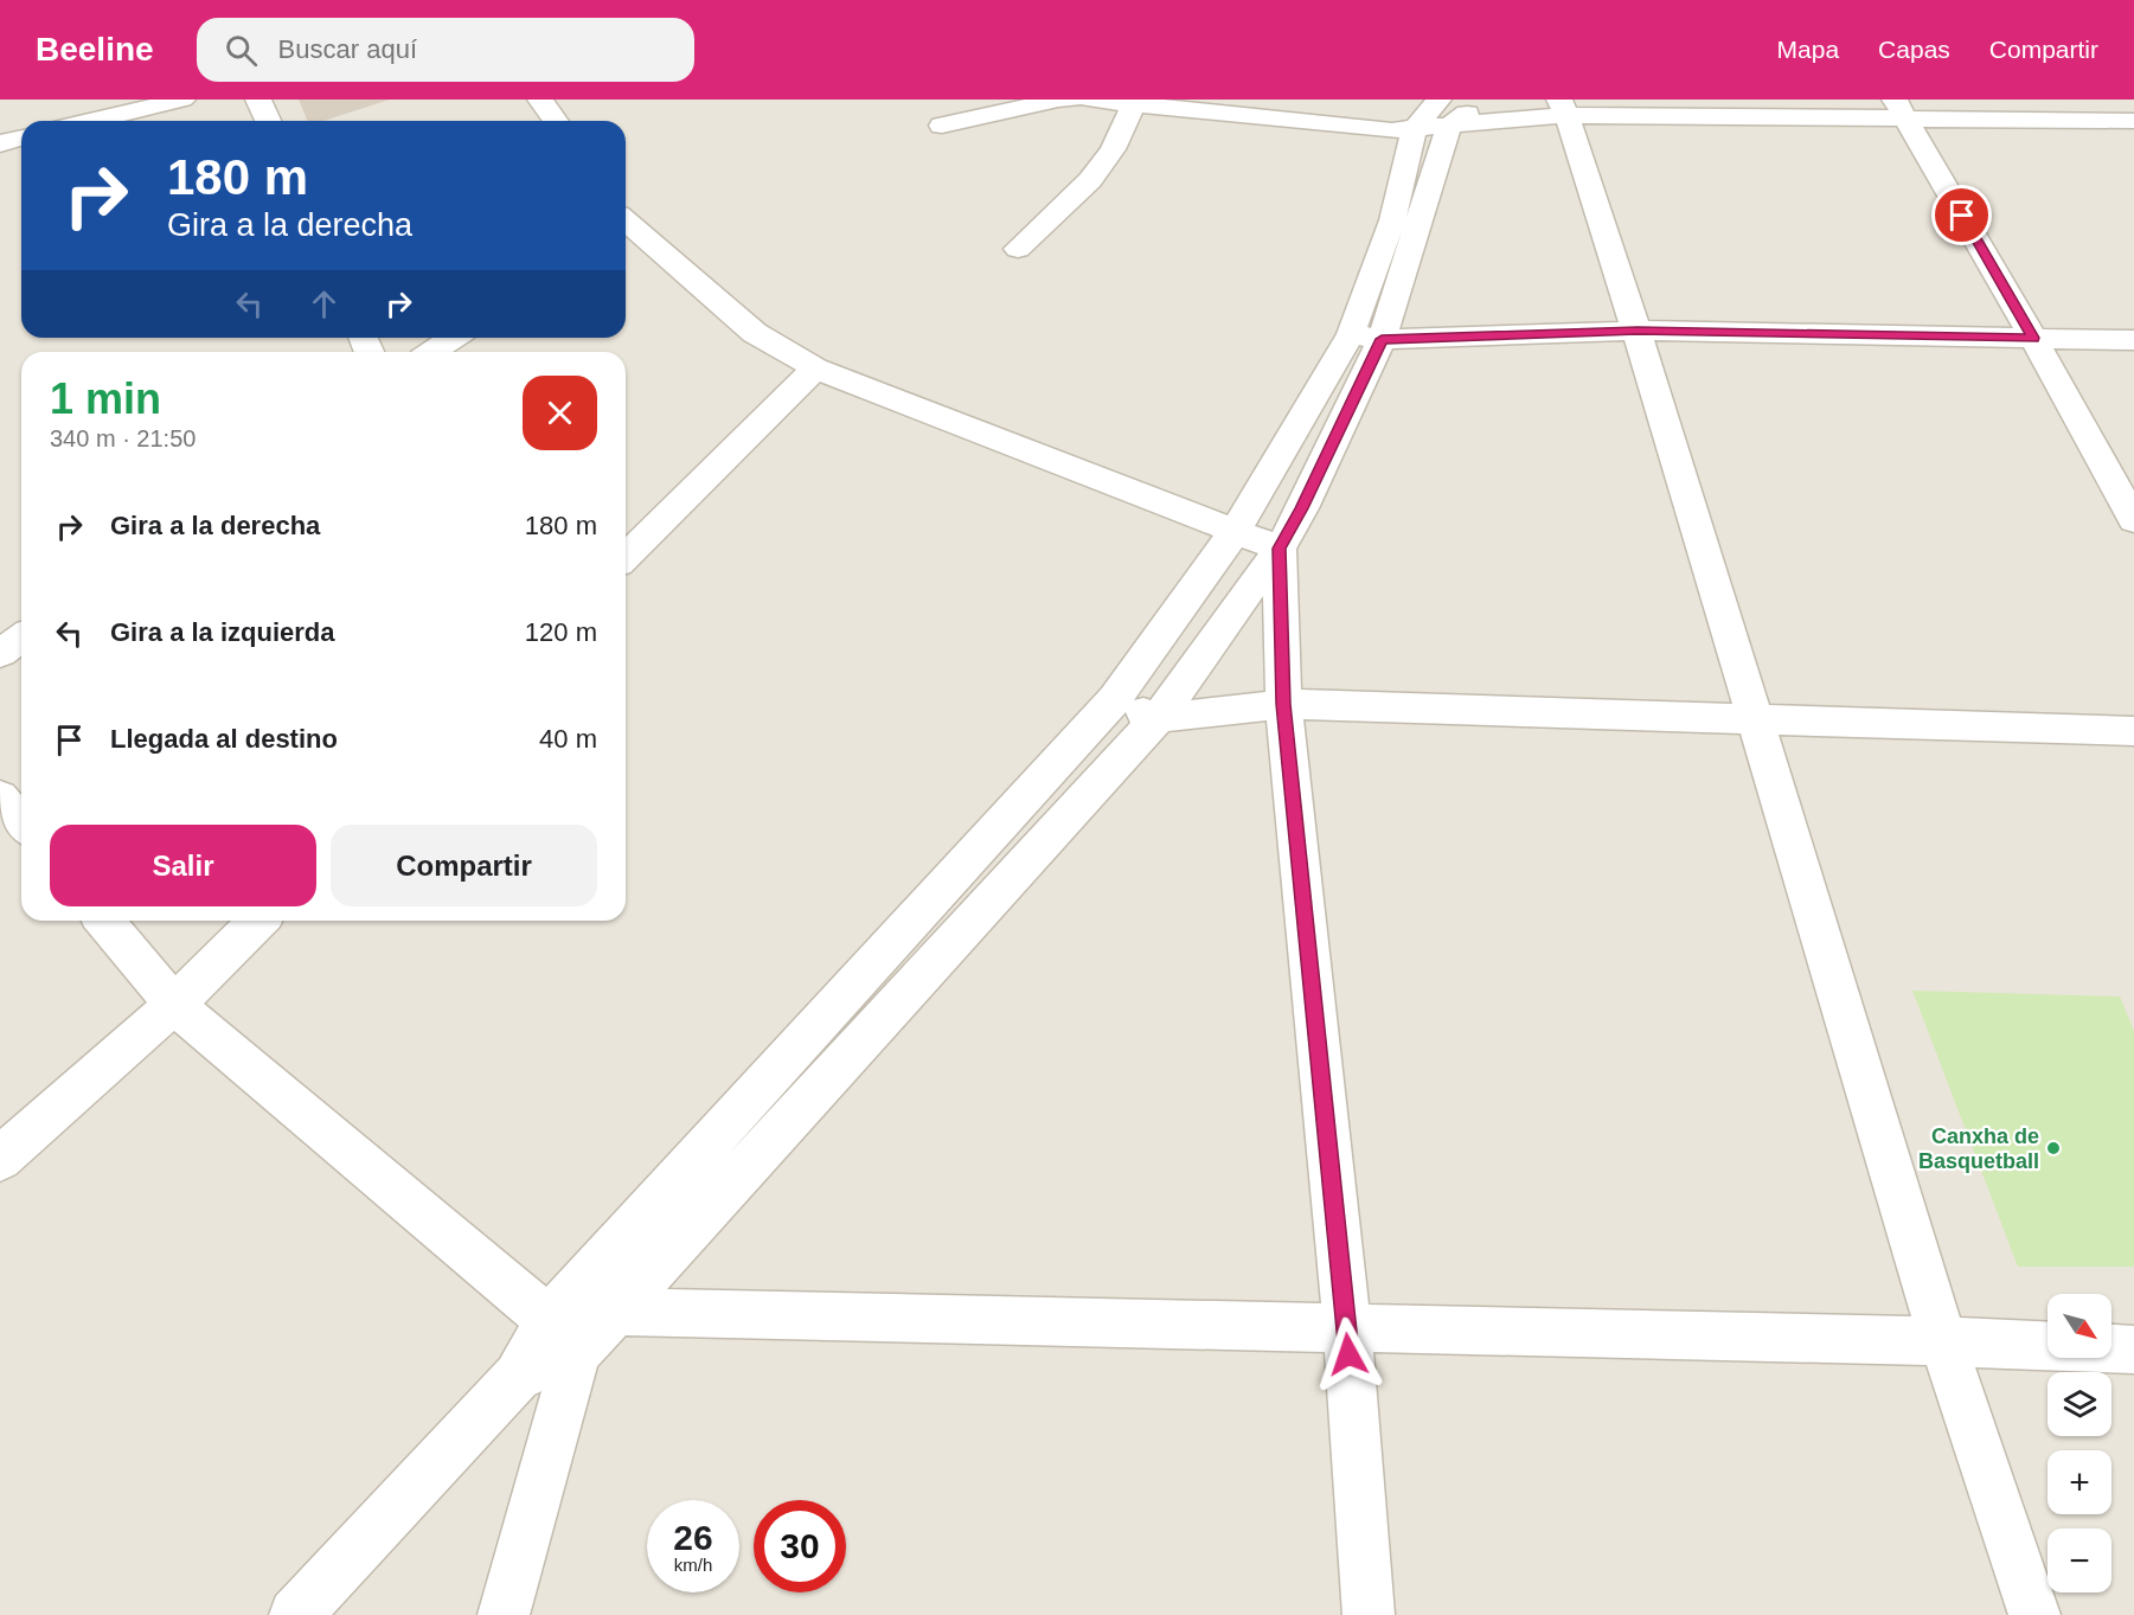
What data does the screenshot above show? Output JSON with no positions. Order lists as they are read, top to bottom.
{
  "places": ["Canxha de Basquetball"],
  "north": "bottom right",
  "page": {
    "header": "Beeline",
    "search": "Buscar aquí",
    "nav": ["Mapa", "Capas", "Compartir"],
    "turn": ["180 m", "Gira a la derecha"],
    "heading": ["1 min", "340 m · 21:50"],
    "list": [
      {
        "name": "Gira a la derecha",
        "value": "180 m"
      },
      {
        "name": "Gira a la izquierda",
        "value": "120 m"
      },
      {
        "name": "Llegada al destino",
        "value": "40 m"
      }
    ],
    "buttons": ["Salir", "Compartir"],
    "map_buttons": ["+", "−"],
    "speed": "26 km/h",
    "limit": "30"
  }
}
